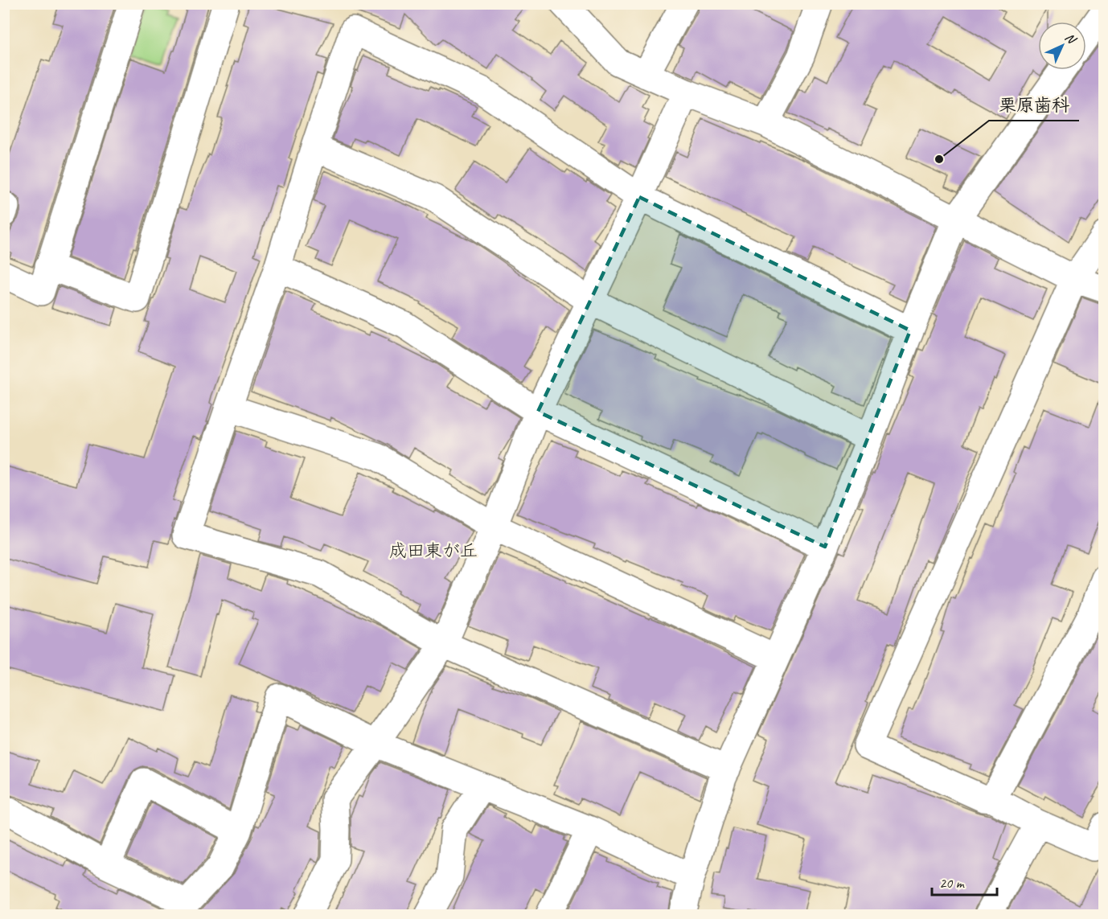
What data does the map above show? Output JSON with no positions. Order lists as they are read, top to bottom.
{
  "districts": ["成田東が丘"],
  "places": ["栗原歯科"],
  "scale_bar": "20 m",
  "north": "top right"
}
